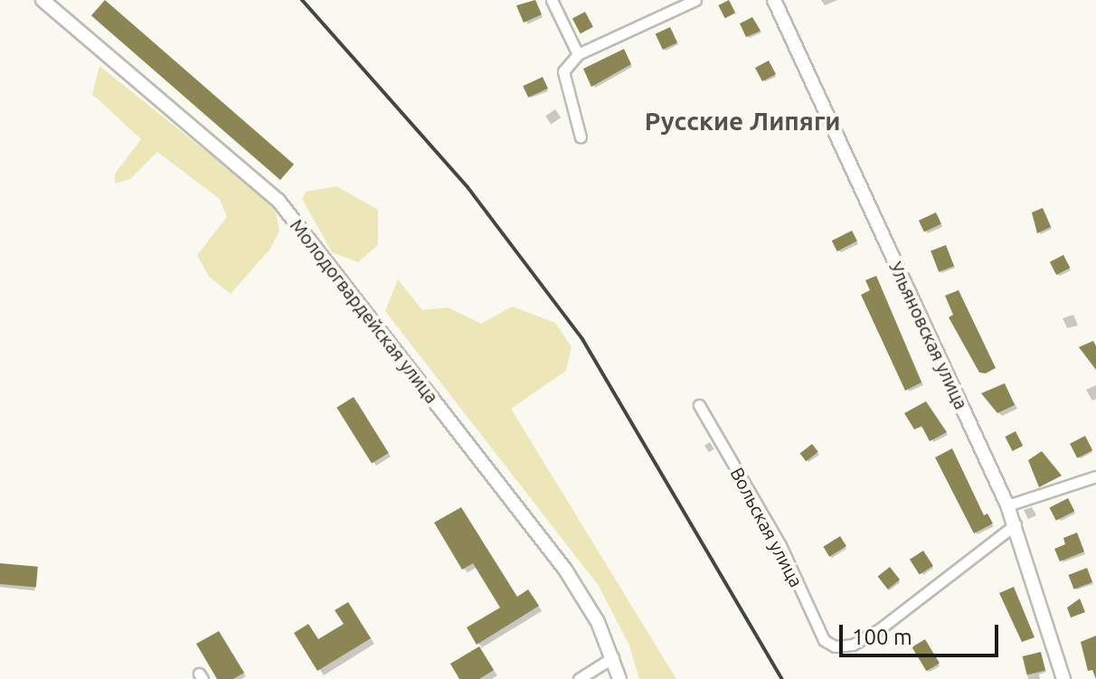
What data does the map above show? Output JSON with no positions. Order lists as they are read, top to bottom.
{
  "streets": {
    "street": ["Молодогвардейская улица", "Ульяновская улица", "Вольская улица"]
  },
  "crossings": [
    ["Ульяновская улица", "Вольская улица"]
  ],
  "districts": ["Русские Липяги"],
  "scale_bar": "100 m"
}
